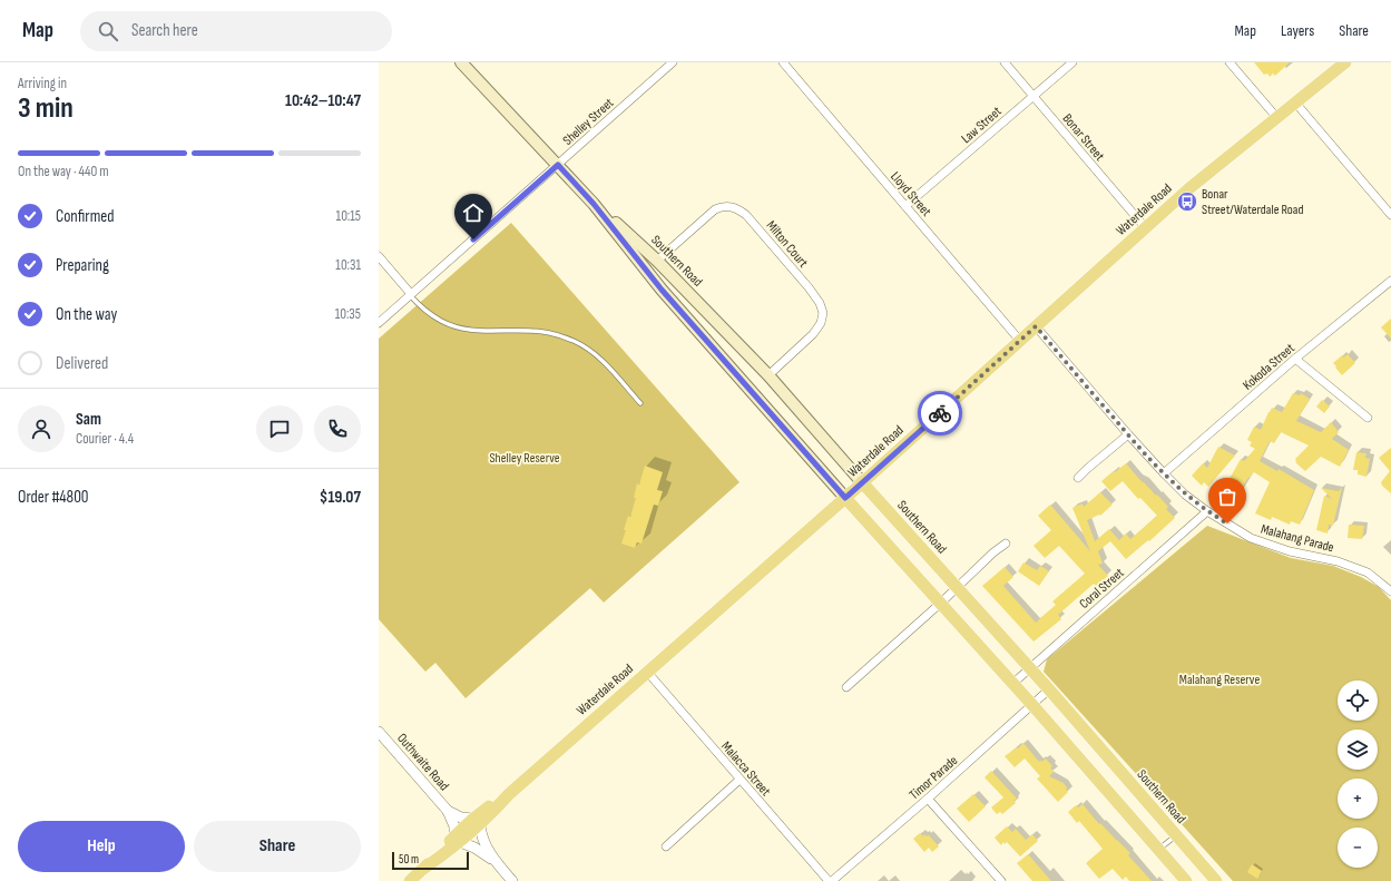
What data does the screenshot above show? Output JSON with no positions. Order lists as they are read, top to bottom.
{
  "streets": {
    "main road": ["Waterdale Road", "Southern Road"],
    "street": [
      "Shelley Street",
      "Law Street",
      "Bonar Street",
      "Lloyd Street",
      "Milton Court",
      "Kokoda Street",
      "Malahang Parade",
      "Coral Street",
      "Outhwaite Road",
      "Malacca Street",
      "Timor Parade"
    ]
  },
  "crossings": [
    ["Shelley Street", "Southern Road"],
    ["Law Street", "Bonar Street"],
    ["Law Street", "Lloyd Street"],
    ["Bonar Street", "Waterdale Road"],
    ["Lloyd Street", "Waterdale Road"],
    ["Waterdale Road", "Southern Road"],
    ["Waterdale Road", "Malahang Parade"],
    ["Waterdale Road", "Outhwaite Road"],
    ["Waterdale Road", "Malacca Street"],
    ["Milton Court", "Southern Road"],
    ["Southern Road", "Coral Street"],
    ["Southern Road", "Timor Parade"],
    ["Kokoda Street", "Malahang Parade"],
    ["Malahang Parade", "Coral Street"],
    ["Malacca Street", "Timor Parade"]
  ],
  "parks": ["Shelley Reserve", "Malahang Reserve"],
  "places": {
    "bus stop": ["Bonar Street/Waterdale Road"]
  },
  "scale_bar": "50 m",
  "page": {
    "header": "Map",
    "search": "Search here",
    "nav": ["Map", "Layers", "Share"],
    "heading": ["3 min", "Arriving in", "10:42–10:47"],
    "panel": [
      "Sam",
      "Courier · 4.4",
      "Order #4800",
      "$19.07"
    ],
    "bar": "On the way · 440 m",
    "list": [
      ["Confirmed", "10:15"],
      ["Preparing", "10:31"],
      ["On the way", "10:35"],
      "Delivered"
    ],
    "map_buttons": ["+", "−"],
    "buttons": ["Help", "Share"],
    "scale": "50 m"
  }
}
